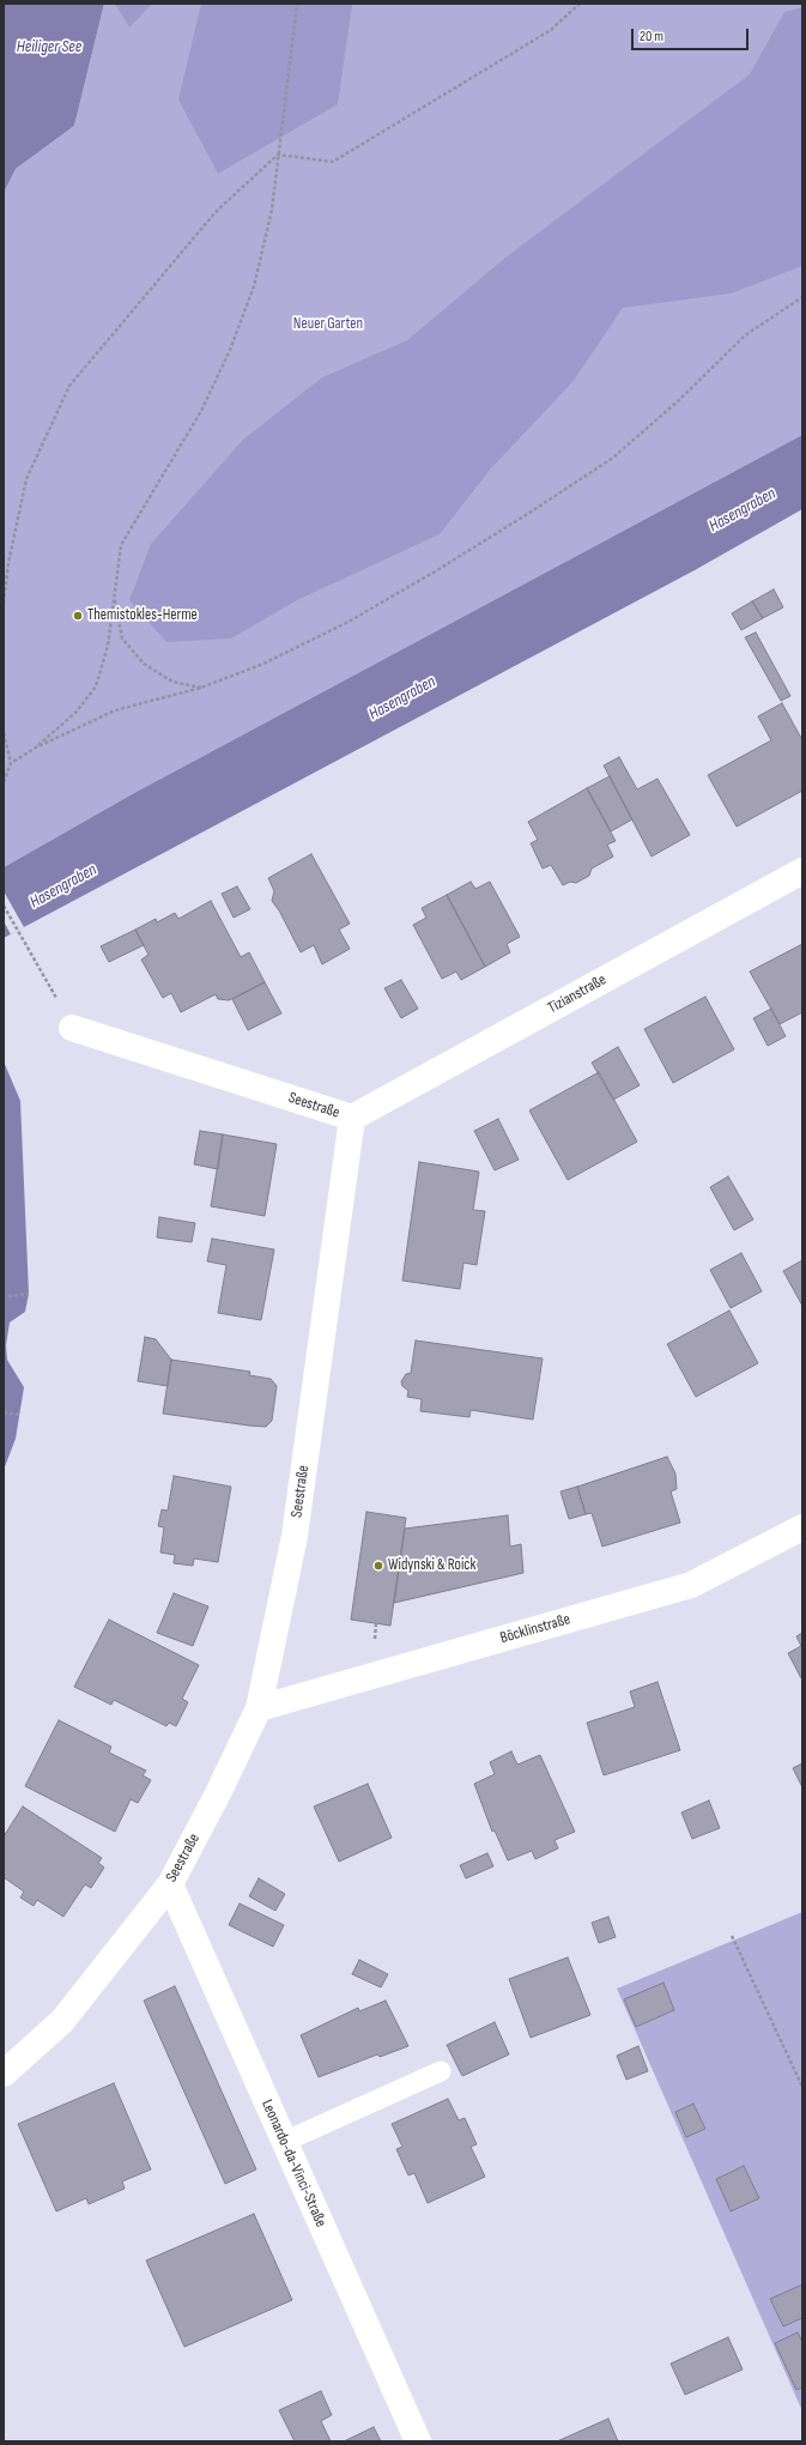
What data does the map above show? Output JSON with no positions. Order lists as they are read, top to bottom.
{
  "streets": {
    "street": [
      "Tizianstraße",
      "Seestraße",
      "Böcklinstraße",
      "Leonardo-da-Vinci-Straße"
    ]
  },
  "crossings": [
    ["Tizianstraße", "Seestraße"],
    ["Seestraße", "Böcklinstraße"],
    ["Seestraße", "Leonardo-da-Vinci-Straße"]
  ],
  "water": ["Heiliger See", "Hasengraben"],
  "parks": ["Neuer Garten"],
  "places": ["Themistokles-Herme", "Widynski & Roick"],
  "scale_bar": "20 m"
}
